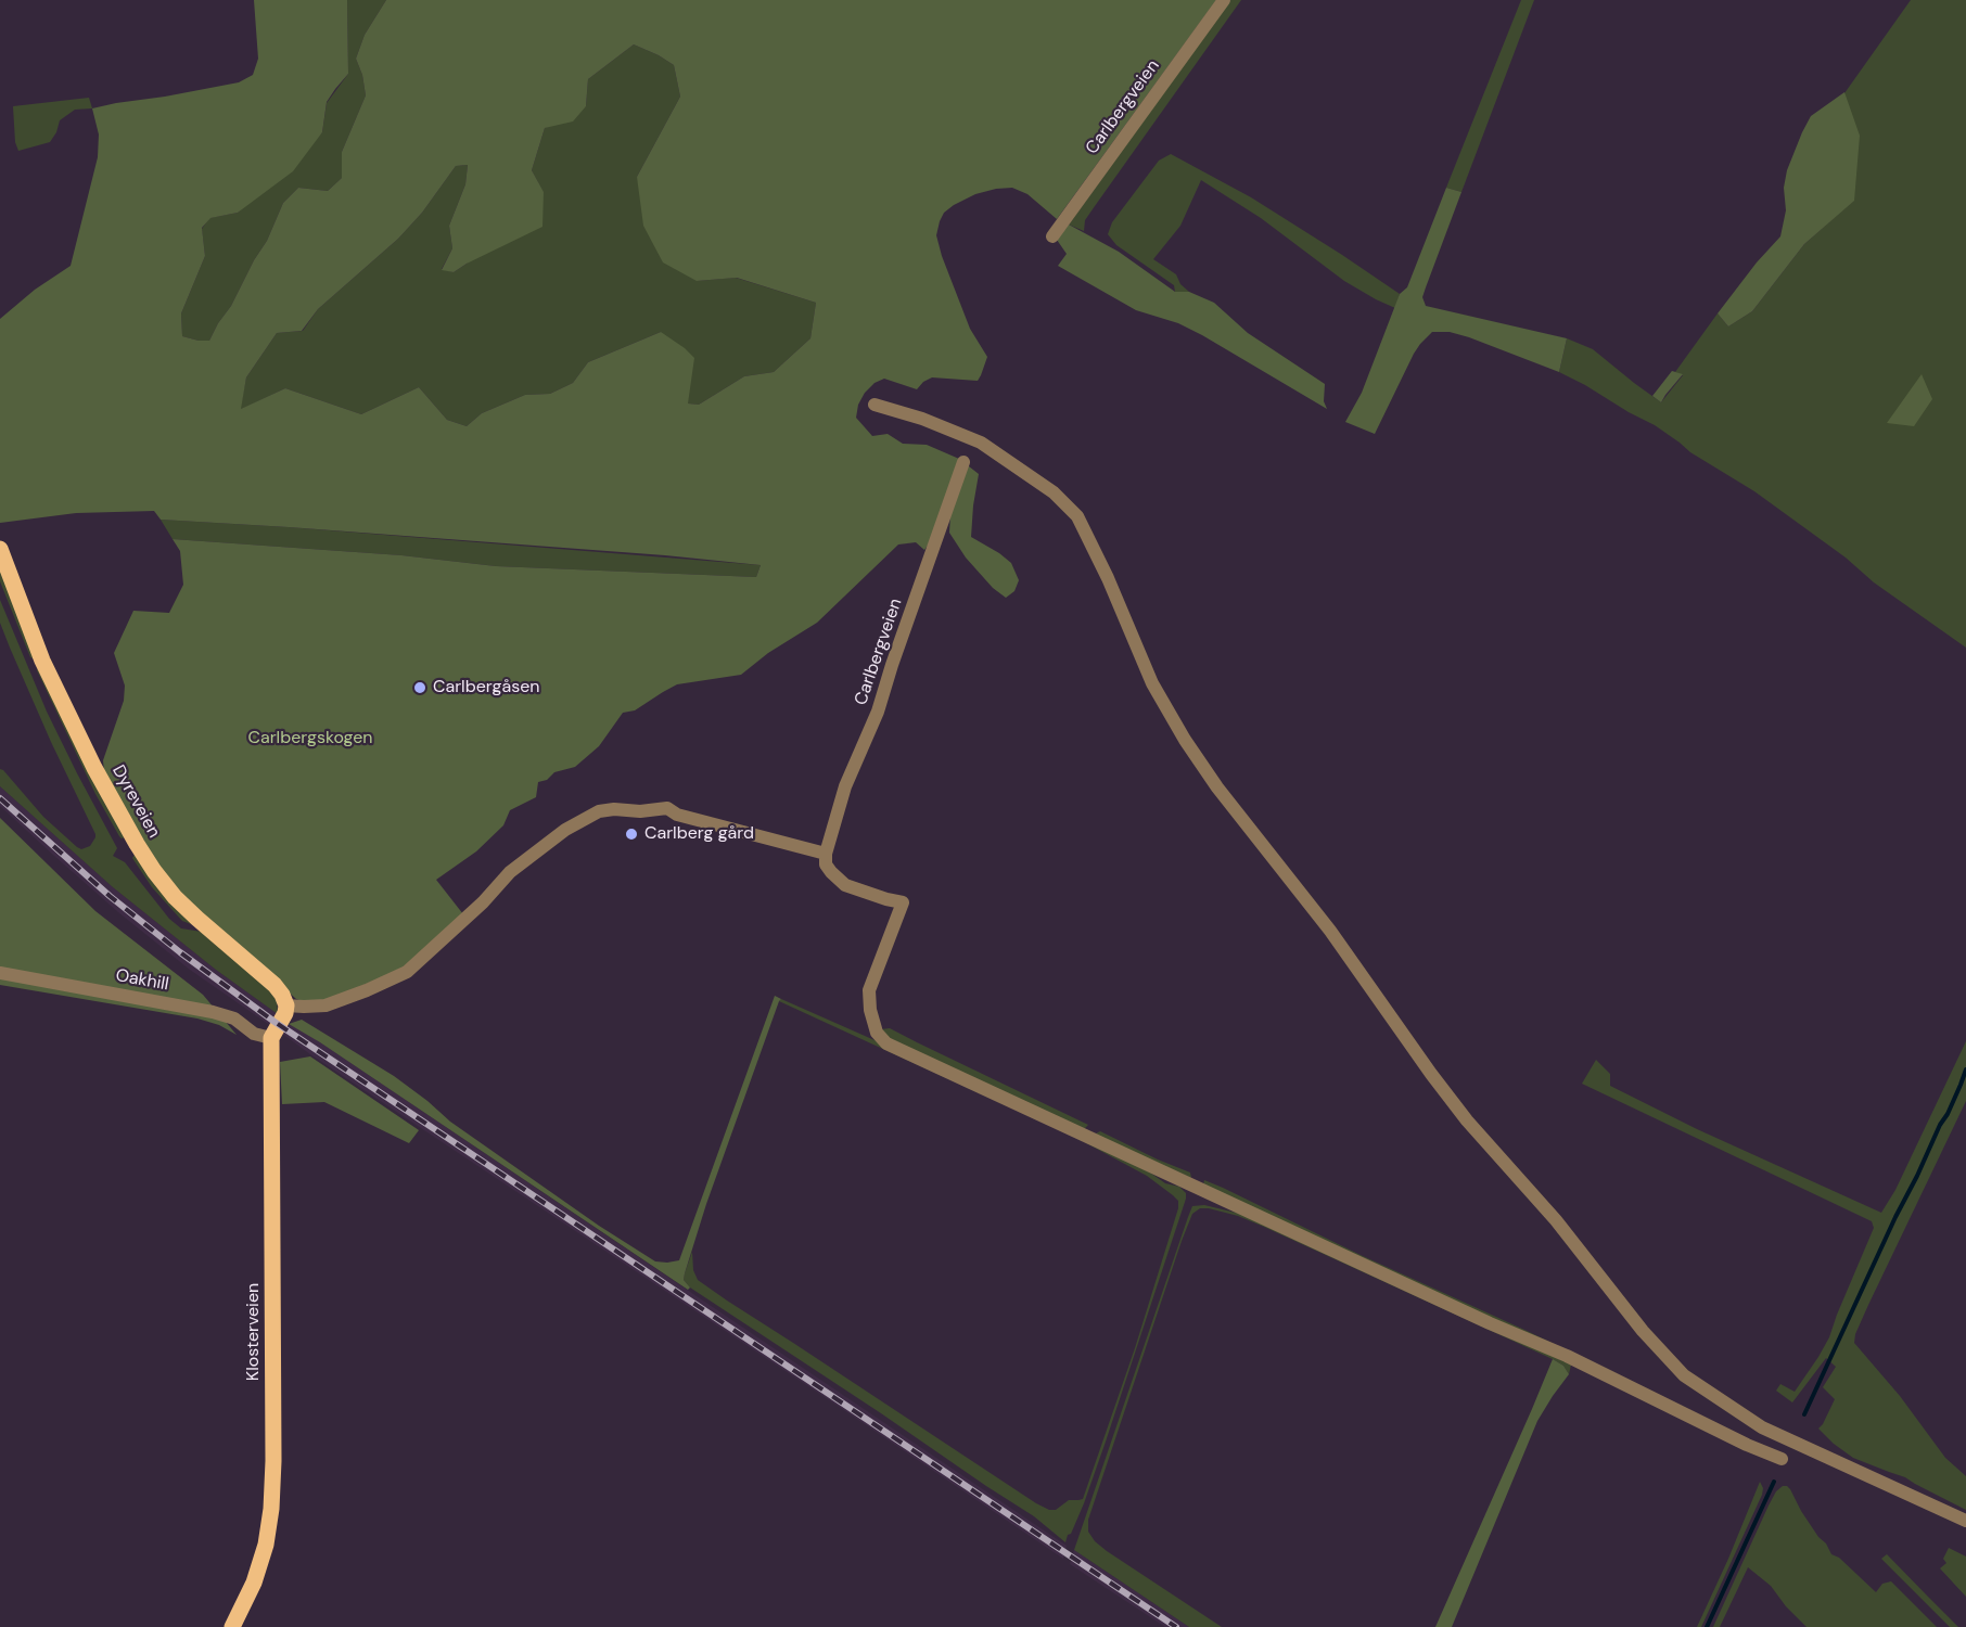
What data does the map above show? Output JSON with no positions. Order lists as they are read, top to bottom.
{
  "streets": {
    "main road": ["Dyreveien", "Klosterveien"],
    "street": ["Carlbergveien", "Oakhill"]
  },
  "crossings": [
    ["Oakhill", "Klosterveien"]
  ],
  "parks": ["Carlbergskogen"],
  "places": ["Carlbergåsen", "Carlberg gård"]
}
